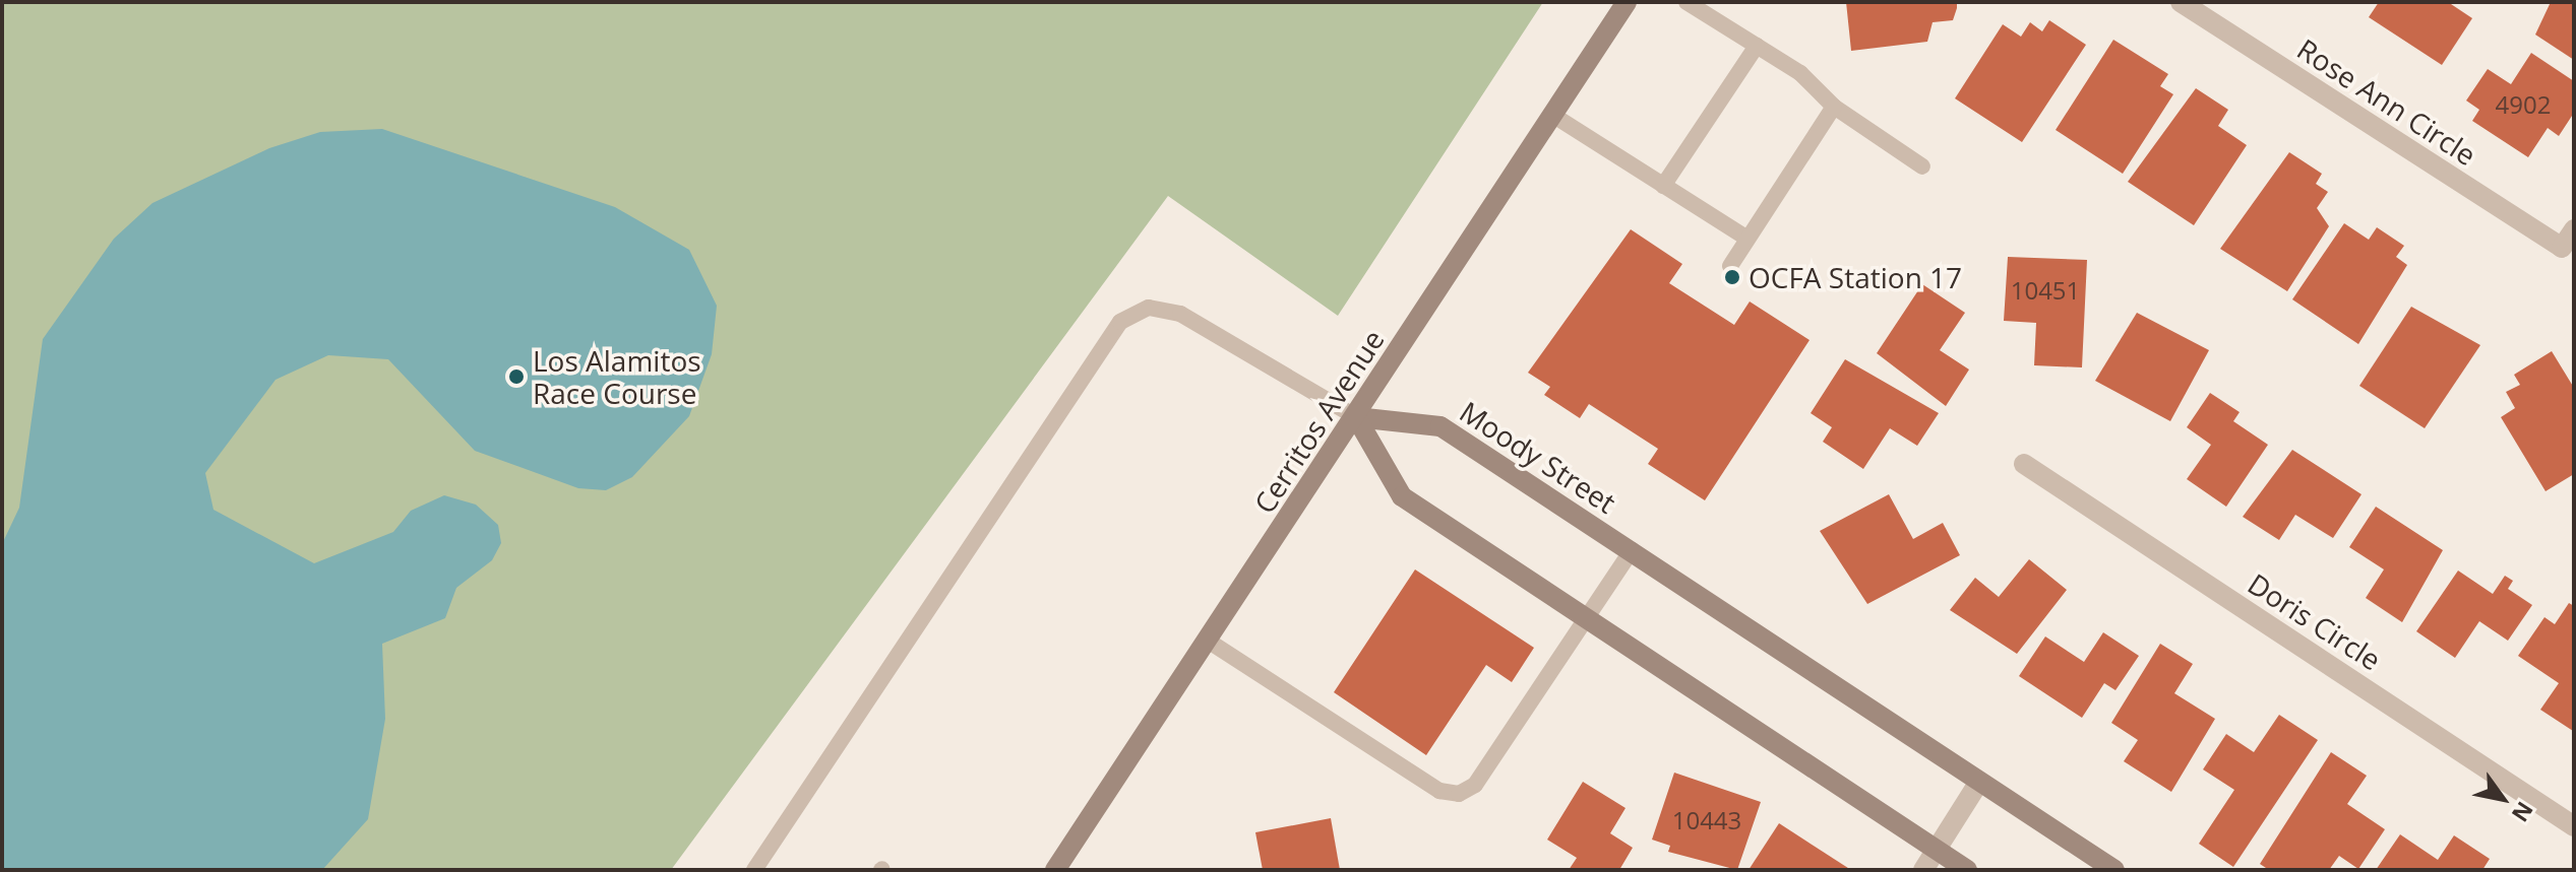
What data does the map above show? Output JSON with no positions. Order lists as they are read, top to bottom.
{
  "streets": {
    "main road": ["Cerritos Avenue", "Moody Street"],
    "street": ["Rose Ann Circle", "Doris Circle"]
  },
  "crossings": [
    ["Cerritos Avenue", "Moody Street"]
  ],
  "places": ["OCFA Station 17", "Los Alamitos Race Course"],
  "house_numbers": ["4902", "10451", "10443"],
  "north": "bottom right"
}
